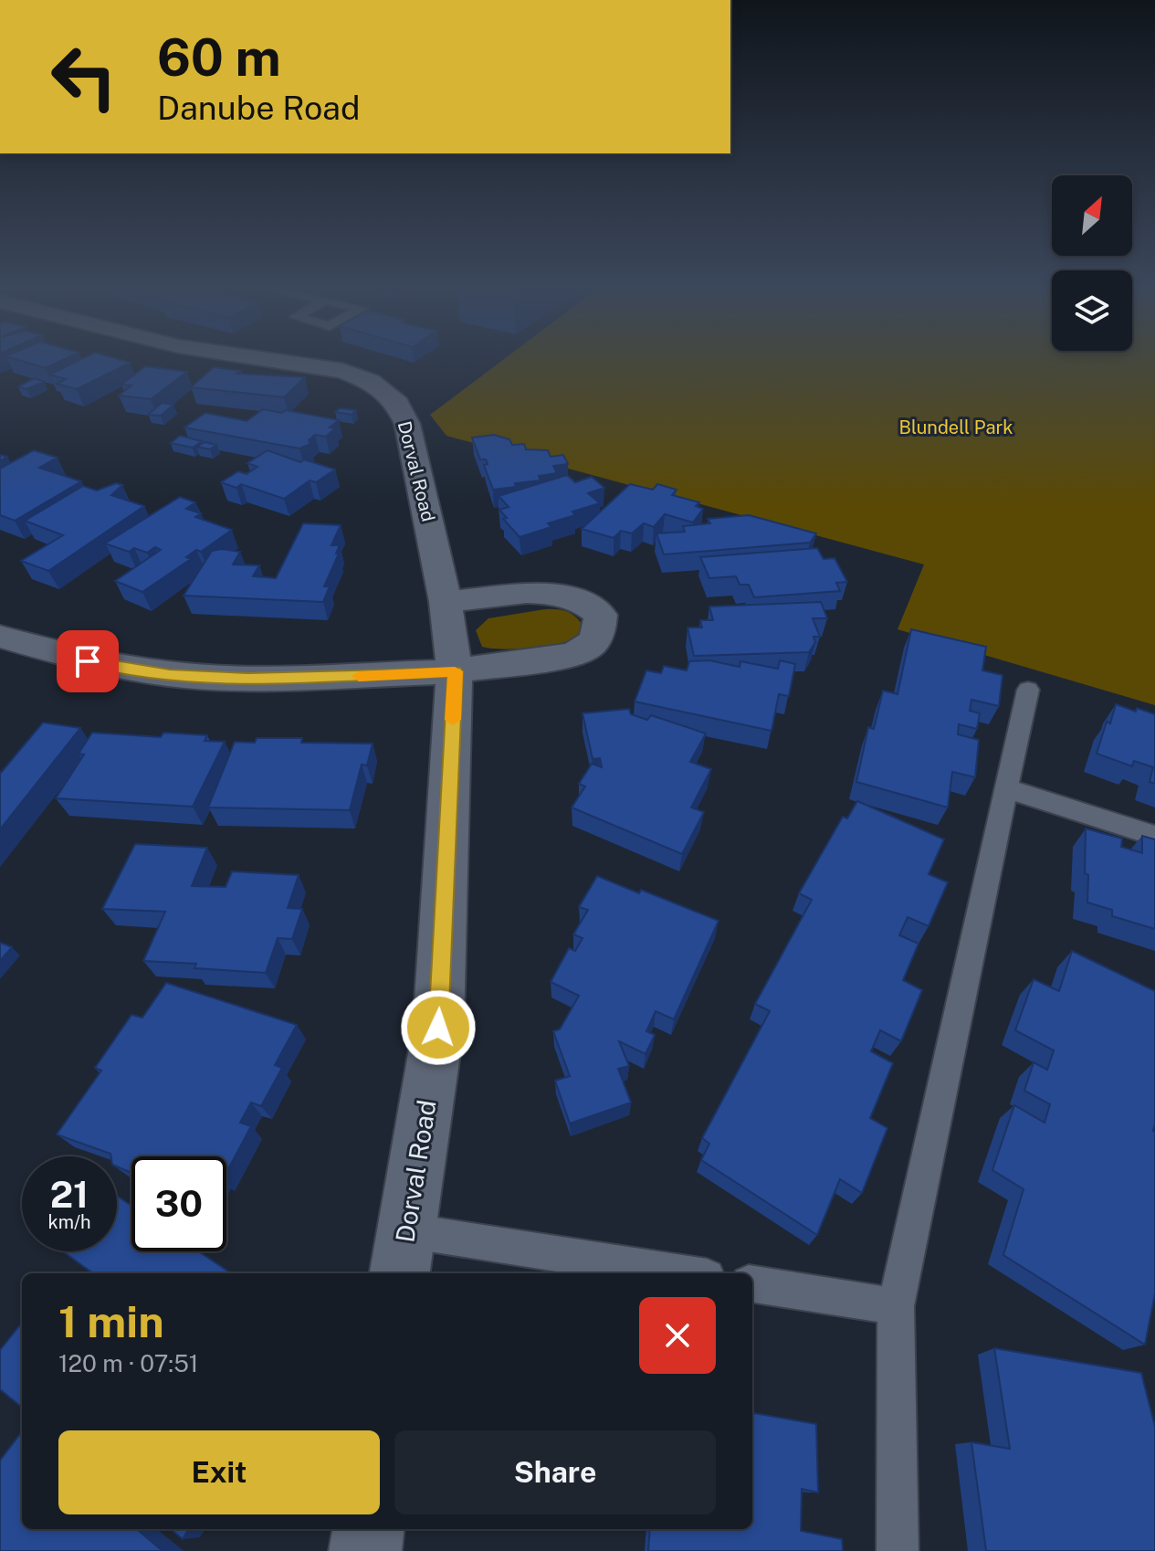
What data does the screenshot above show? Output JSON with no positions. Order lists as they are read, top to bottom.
{
  "streets": {
    "street": ["Dorval Road"]
  },
  "parks": ["Blundell Park"],
  "north": "top right",
  "page": {
    "turn": ["60 m", "Danube Road"],
    "speed": "21 km/h",
    "limit": "30",
    "heading": ["1 min", "120 m · 07:51"],
    "buttons": ["Exit", "Share"]
  }
}
